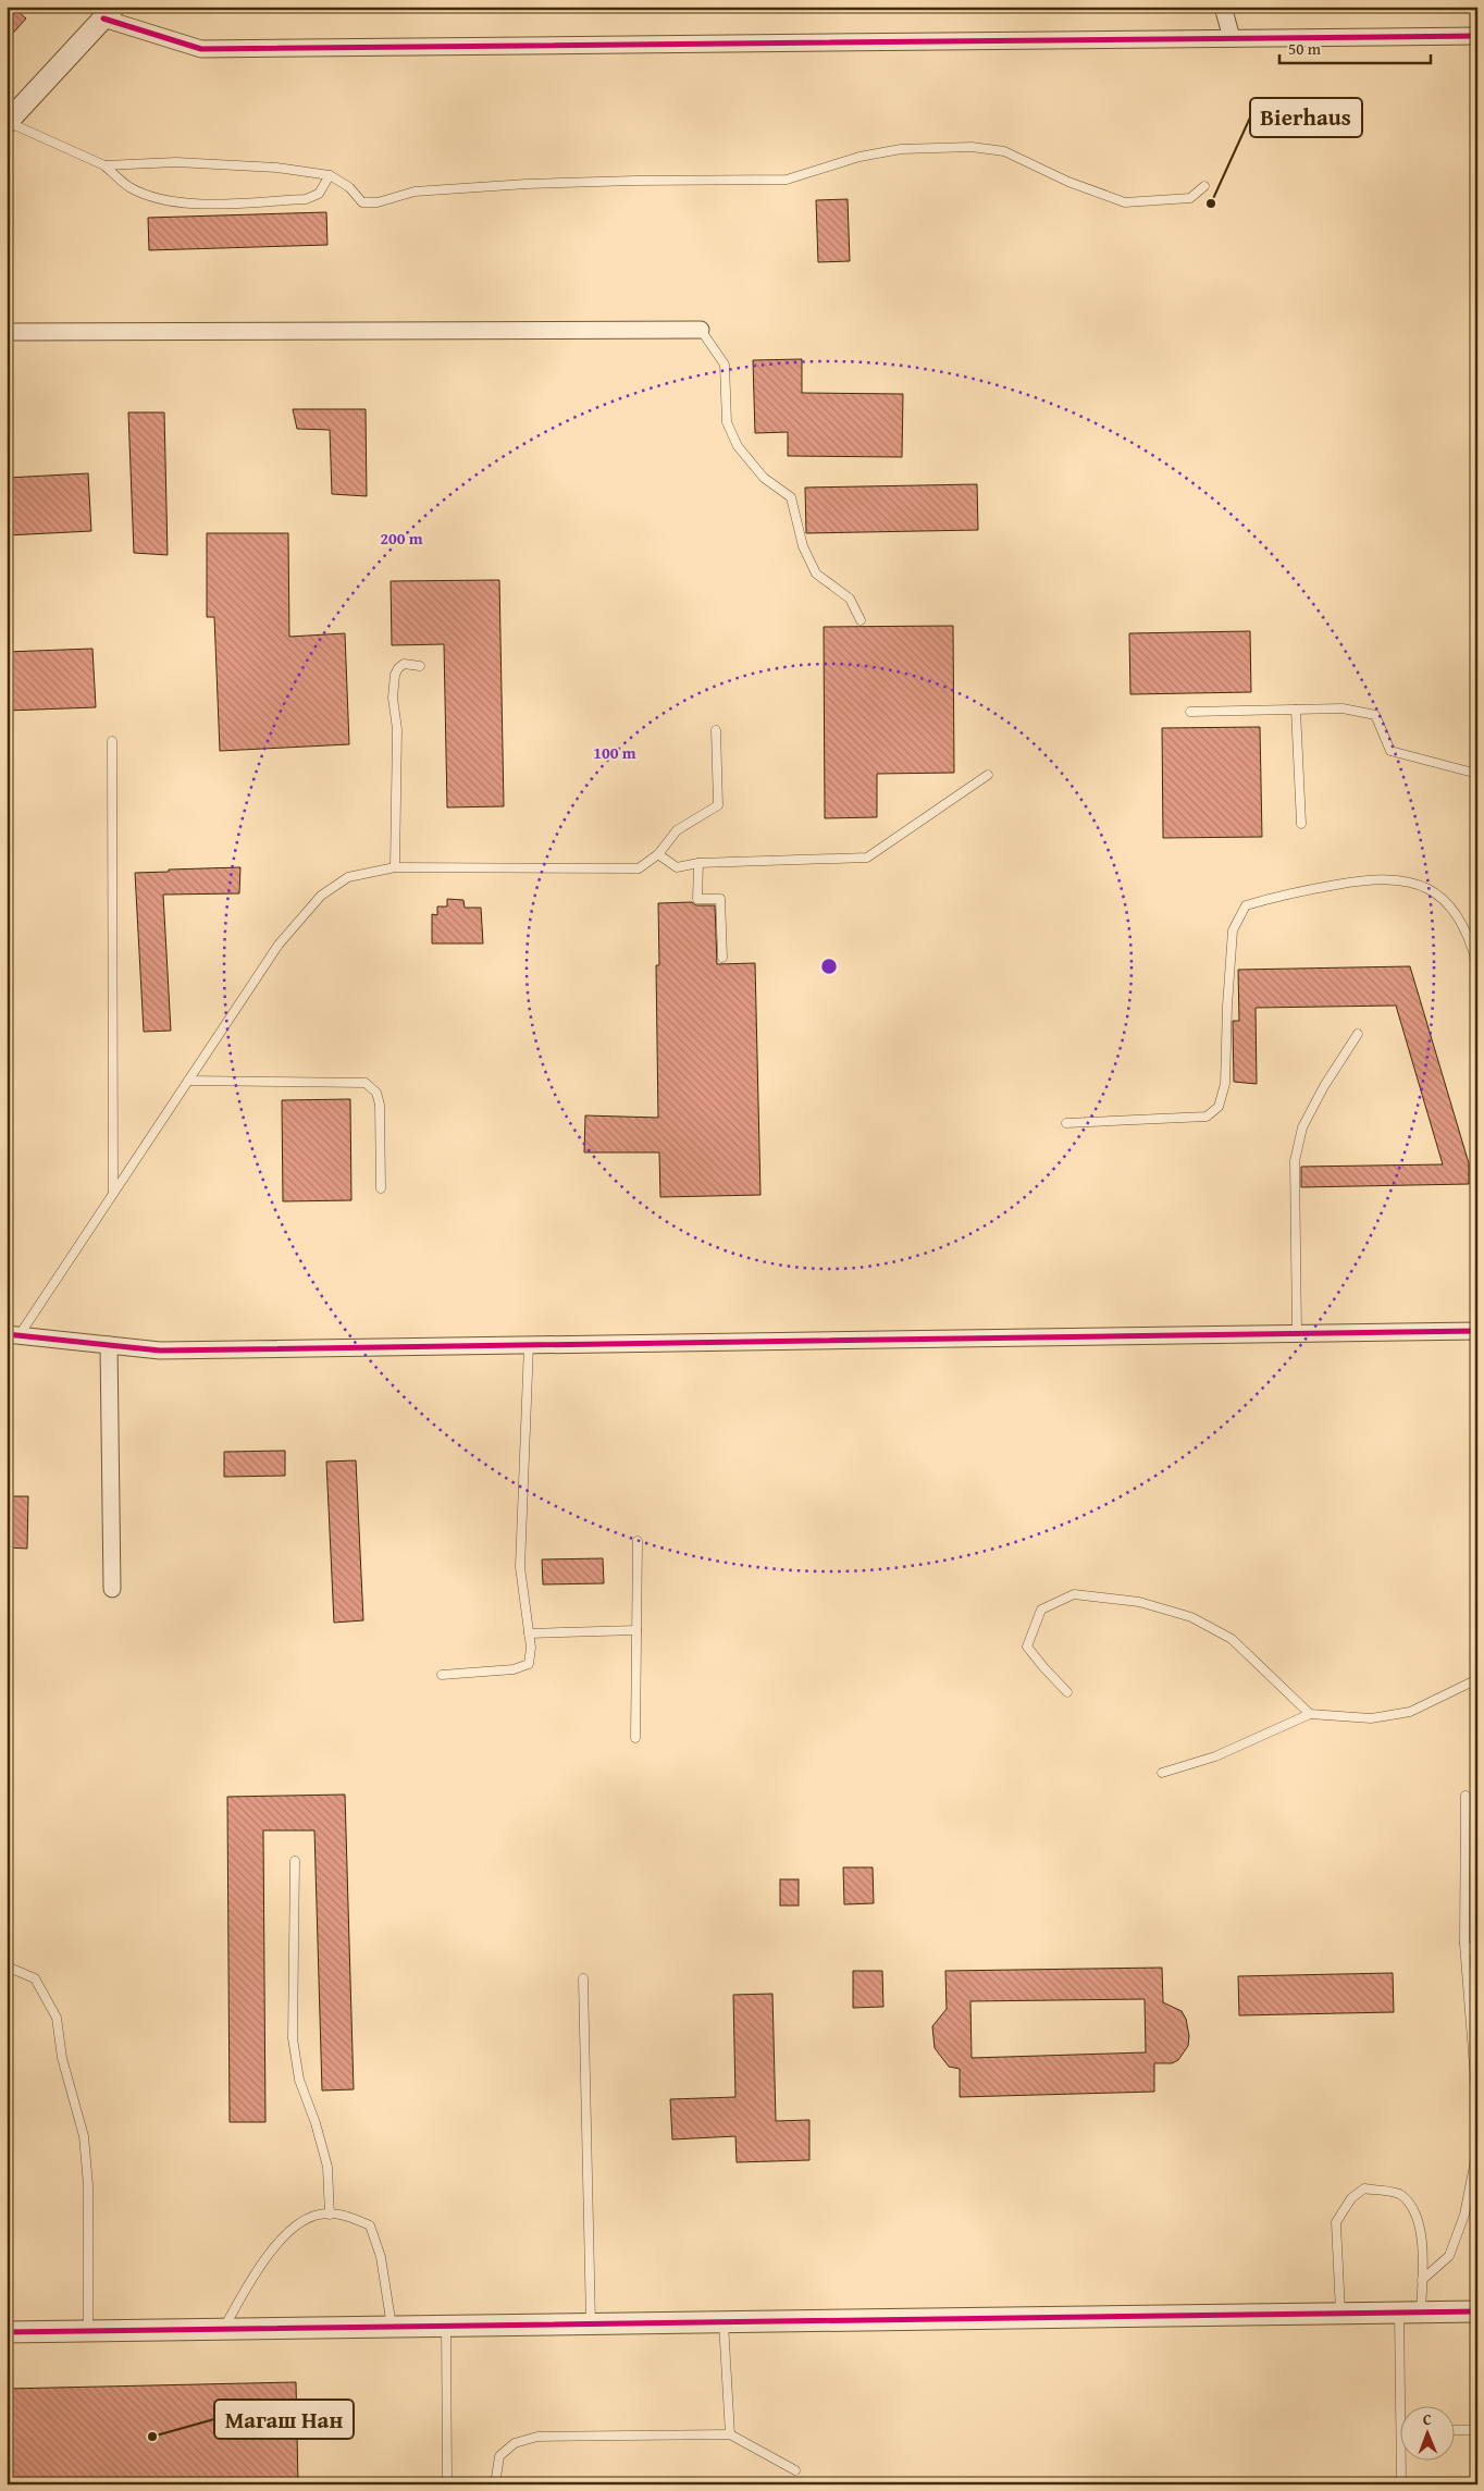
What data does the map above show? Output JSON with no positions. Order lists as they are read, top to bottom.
{
  "places": ["Bierhaus", "Магаш Нан"],
  "scale_bar": "50 m",
  "north": "top",
  "rings": ["200 m", "100 m"]
}
